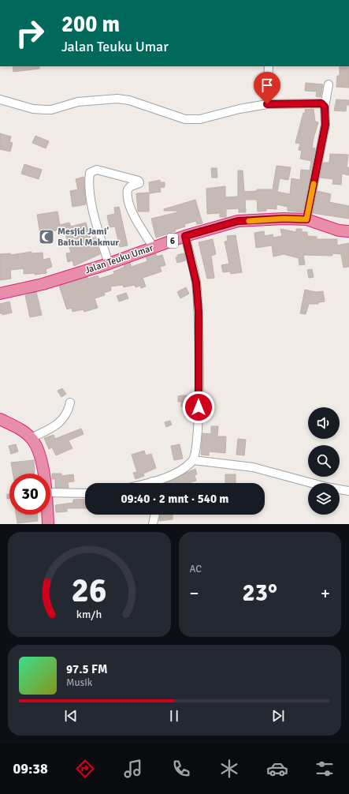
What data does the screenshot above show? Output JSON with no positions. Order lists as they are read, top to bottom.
{
  "streets": {
    "highway": ["6", "Jalan Teuku Umar"]
  },
  "places": {
    "mosque": ["Mesjid Jami' Baitul Makmur"]
  },
  "page": {
    "turn": ["200 m", "Jalan Teuku Umar"],
    "limit": "30",
    "trip": "09:40 · 2 mnt · 540 m",
    "tile": "AC",
    "heat": ["−", "23°", "+"],
    "song": ["97.5 FM", "Musik"],
    "tabs": "09:38",
    "gauge": ["26", "km/h"]
  }
}
